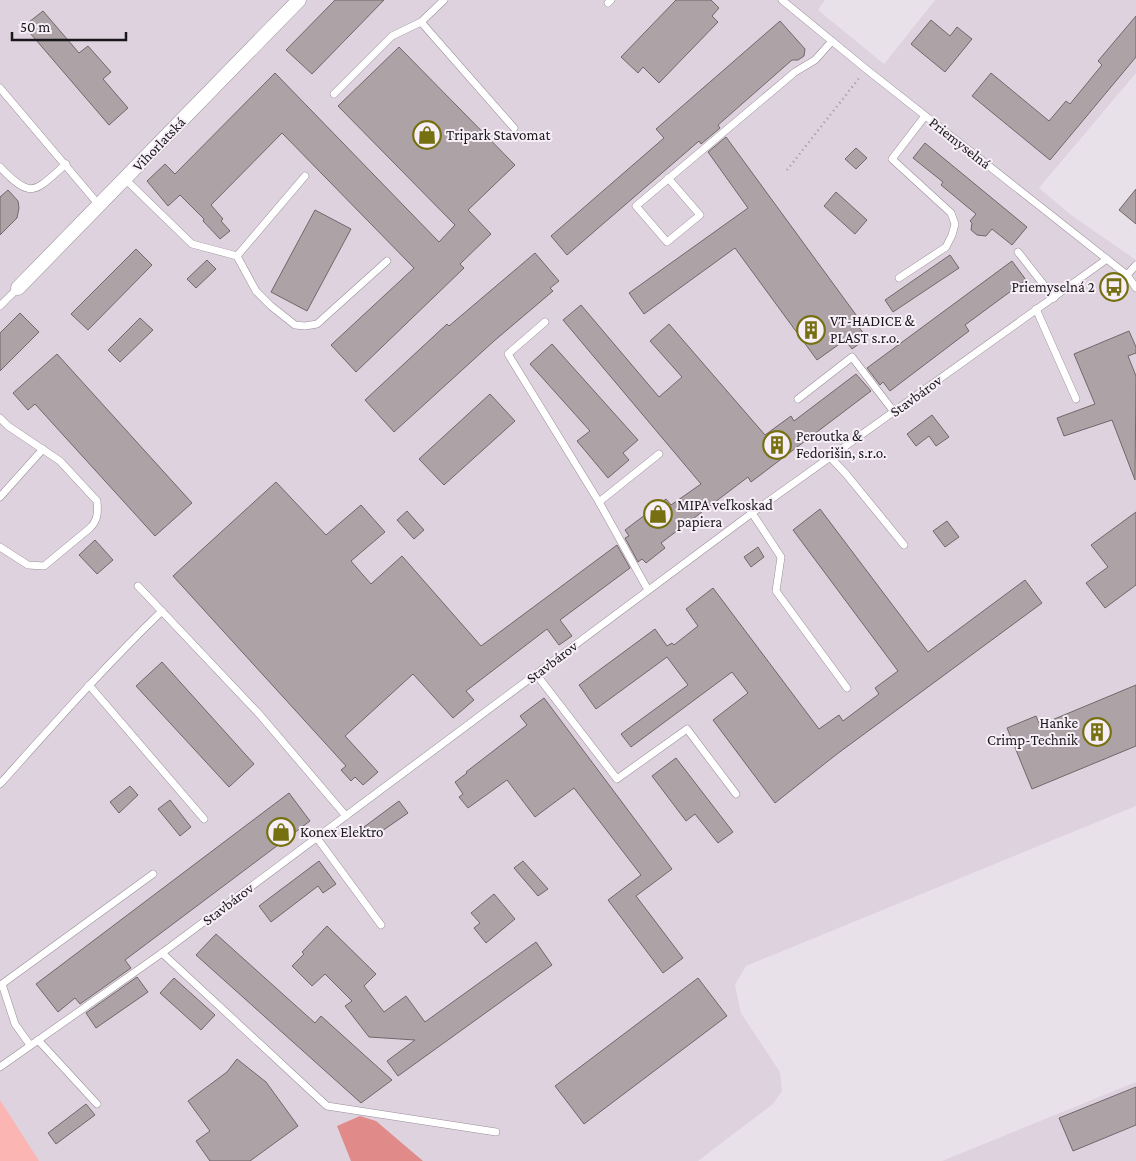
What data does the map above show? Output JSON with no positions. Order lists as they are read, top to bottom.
{
  "streets": {
    "street": ["Vihorlatská"],
    "lane": ["Priemyselná", "Stavbárov"]
  },
  "crossings": [
    ["Priemyselná", "Stavbárov"]
  ],
  "places": {
    "shop": ["Tripark Stavomat", "MIPA veľkoskad papiera", "Konex Elektro"],
    "bus stop": ["Priemyselná 2"],
    "building": ["VT-HADICE & PLAST s.r.o.", "Peroutka & Fedorišin, s.r.o.", "Hanke Crimp-Technik"]
  },
  "scale_bar": "50 m"
}
